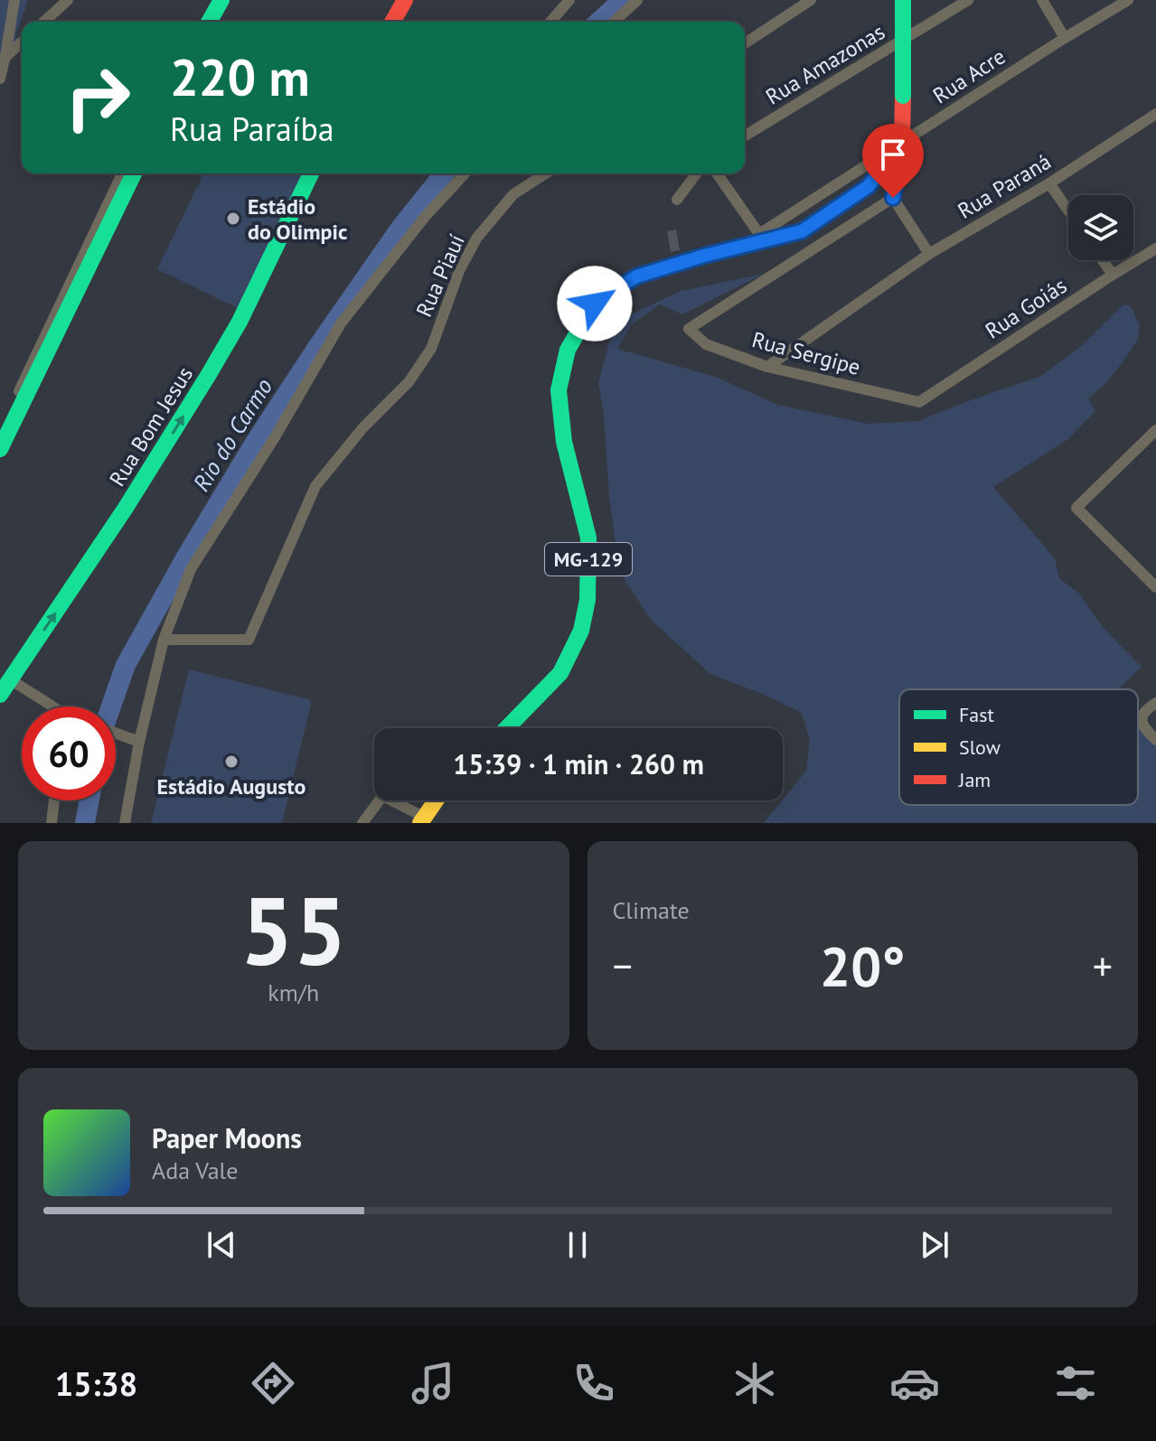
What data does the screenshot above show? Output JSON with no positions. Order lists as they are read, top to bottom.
{
  "streets": {
    "main road": ["Rua Bom Jesus", "MG-129"],
    "street": [
      "Rua Amazonas",
      "Rua Acre",
      "Rua Paraná",
      "Rua Piauí",
      "Rua Goiás",
      "Rua Sergipe"
    ]
  },
  "crossings": [
    ["Rua Acre", "MG-129"],
    ["Rua Paraná", "Rua Sergipe"],
    ["Rua Goiás", "Rua Sergipe"]
  ],
  "one_way": ["Rua Bom Jesus"],
  "water": ["Rio do Carmo"],
  "places": ["Estádio do Olimpic", "Estádio Augusto"],
  "legend": ["Fast", "Slow", "Jam"],
  "page": {
    "turn": ["220 m", "Rua Paraíba"],
    "limit": "60",
    "trip": "15:39 · 1 min · 260 m",
    "tile": [
      ["55", "km/h"],
      "Climate"
    ],
    "heat": ["−", "20°", "+"],
    "song": ["Paper Moons", "Ada Vale"],
    "tabs": "15:38"
  }
}
